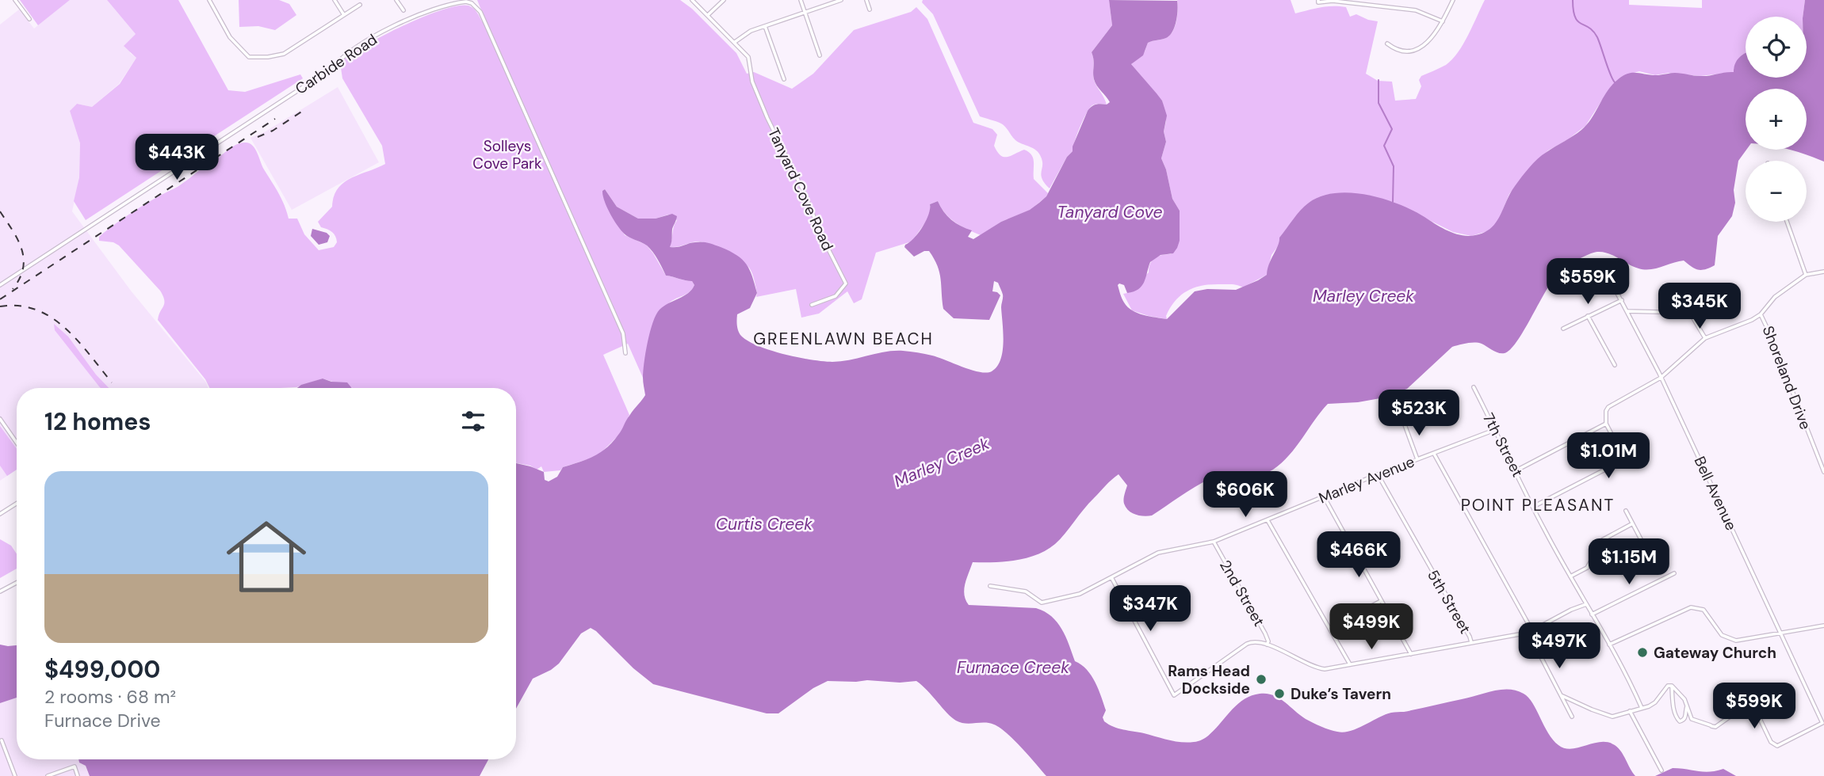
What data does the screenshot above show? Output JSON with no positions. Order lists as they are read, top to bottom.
{
  "streets": {
    "street": [
      "Carbide Road",
      "Tanyard Cove Road",
      "Shoreland Drive",
      "7th Street",
      "Marley Avenue",
      "Bell Avenue",
      "2nd Street",
      "5th Street"
    ]
  },
  "crossings": [
    ["7th Street", "Marley Avenue"],
    ["Marley Avenue", "2nd Street"],
    ["Marley Avenue", "5th Street"]
  ],
  "districts": ["GREENLAWN BEACH", "POINT PLEASANT"],
  "water": [
    "Tanyard Cove",
    "Marley Creek",
    "Curtis Creek",
    "Furnace Creek"
  ],
  "parks": ["Solleys Cove Park"],
  "places": ["Gateway Church", "Rams Head Dockside", "Duke’s Tavern"],
  "page": {
    "map_buttons": ["+", "−"],
    "price": [
      "$443K",
      "$559K",
      "$345K",
      "$523K",
      "$1.01M",
      "$606K",
      "$466K",
      "$1.15M",
      "$347K",
      "$499K",
      "$497K",
      "$599K"
    ],
    "heading": "12 homes",
    "list": [
      {
        "name": "$499,000",
        "note": "2 rooms · 68 m² · Furnace Drive"
      }
    ]
  }
}
